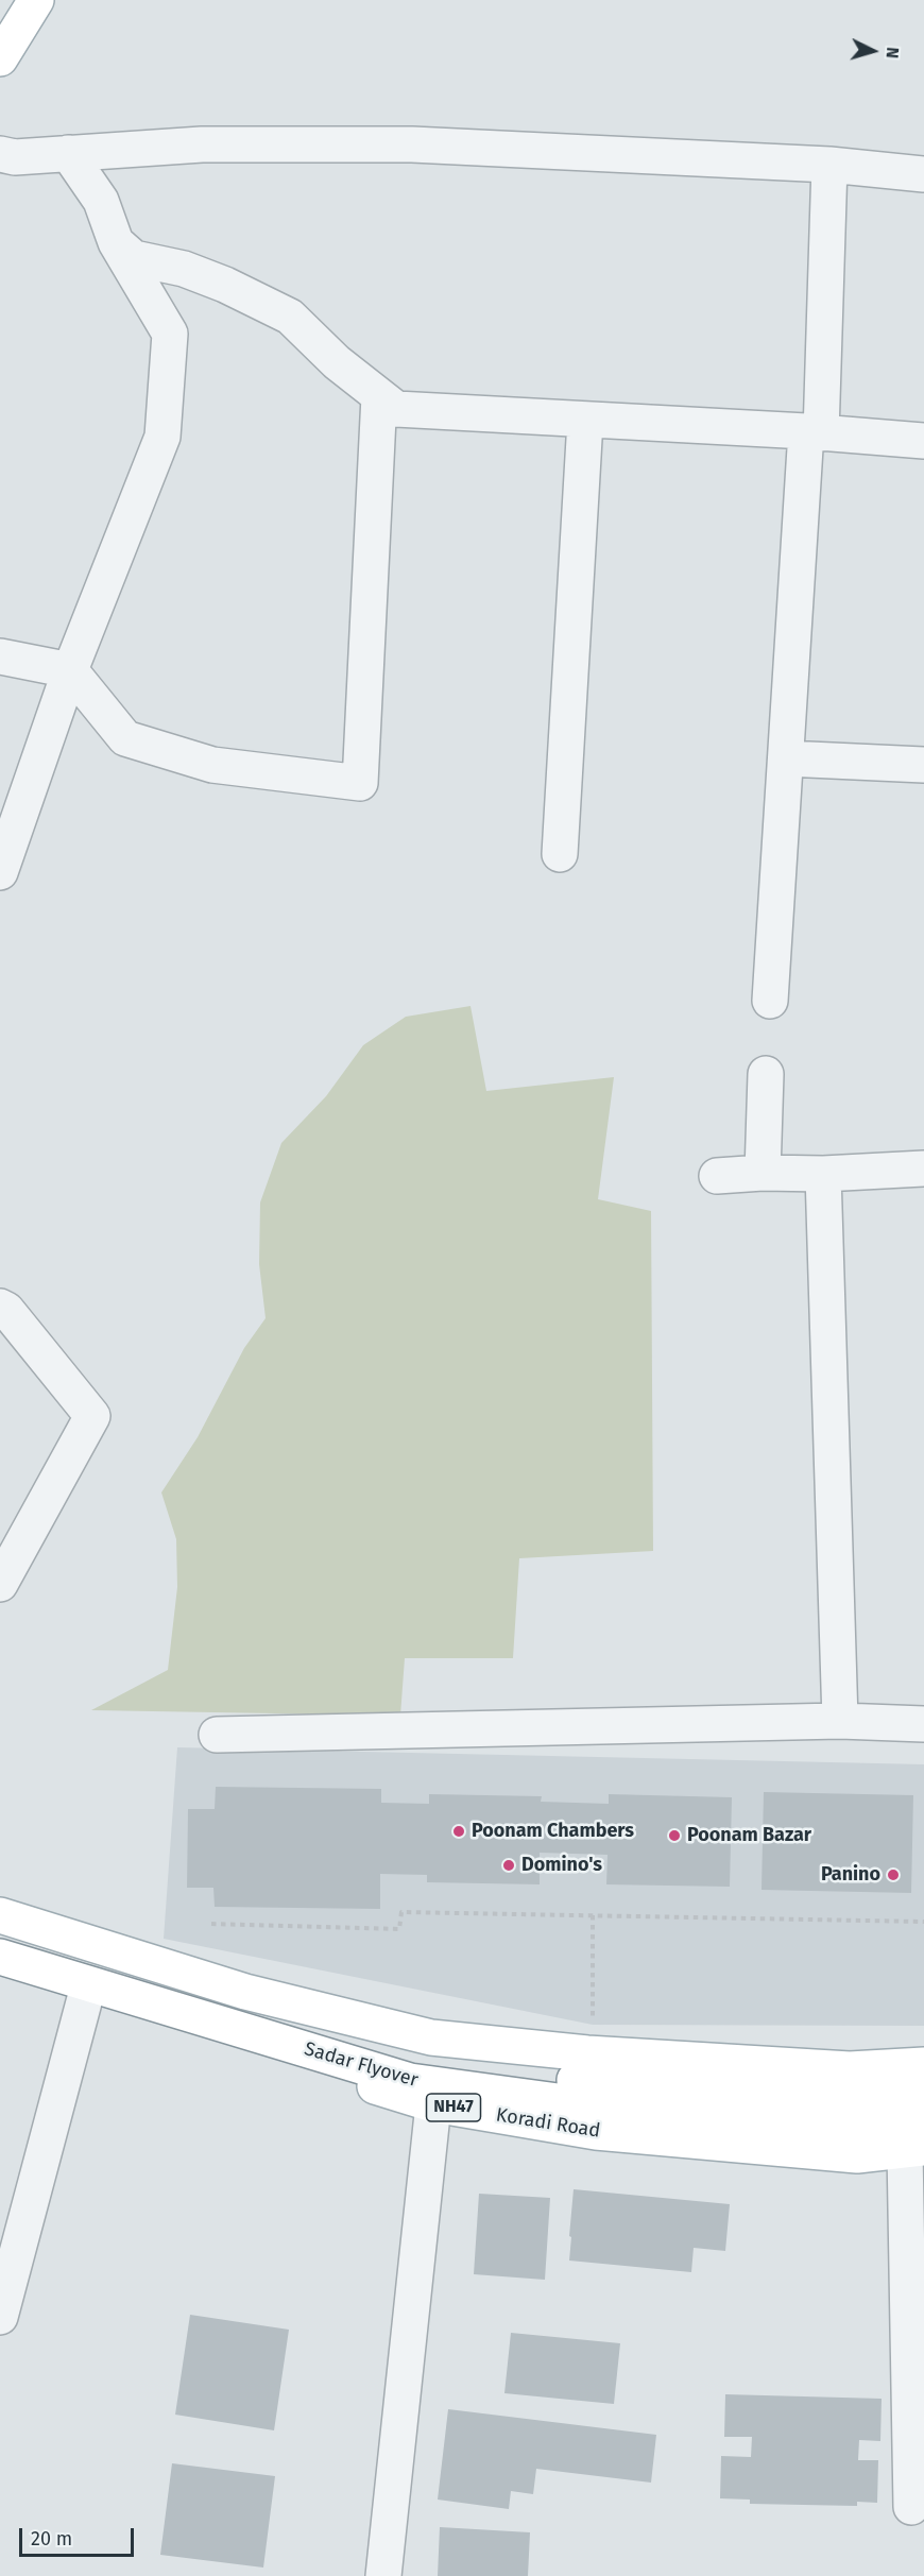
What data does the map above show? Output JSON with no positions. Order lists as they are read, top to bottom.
{
  "streets": {
    "main road": ["Sadar Flyover", "NH47", "Koradi Road"]
  },
  "crossings": [
    ["Sadar Flyover", "Koradi Road"]
  ],
  "places": [
    "Poonam Chambers",
    "Poonam Bazar",
    "Domino's",
    "Panino"
  ],
  "scale_bar": "20 m",
  "north": "right"
}
